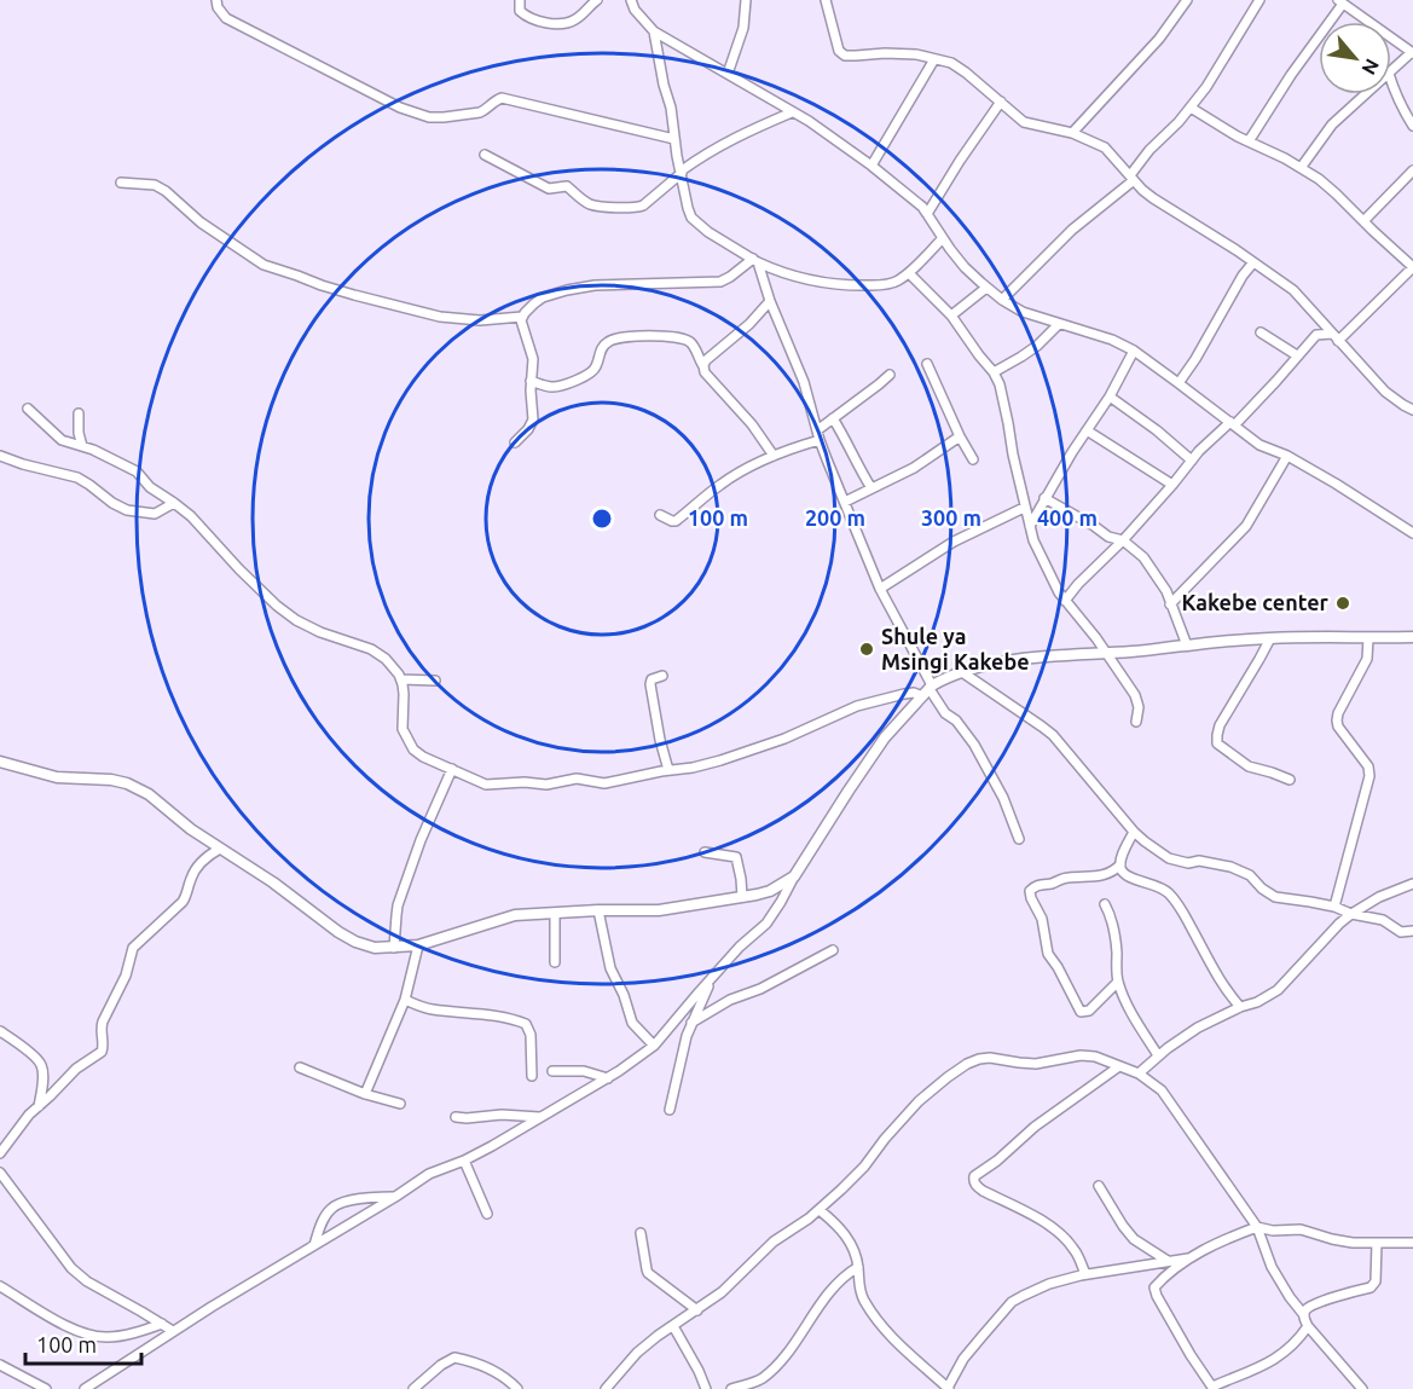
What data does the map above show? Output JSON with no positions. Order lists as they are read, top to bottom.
{
  "places": ["Kakebe center", "Shule ya Msingi Kakebe"],
  "scale_bar": "100 m",
  "north": "bottom right",
  "rings": [
    "100 m",
    "200 m",
    "300 m",
    "400 m"
  ]
}
